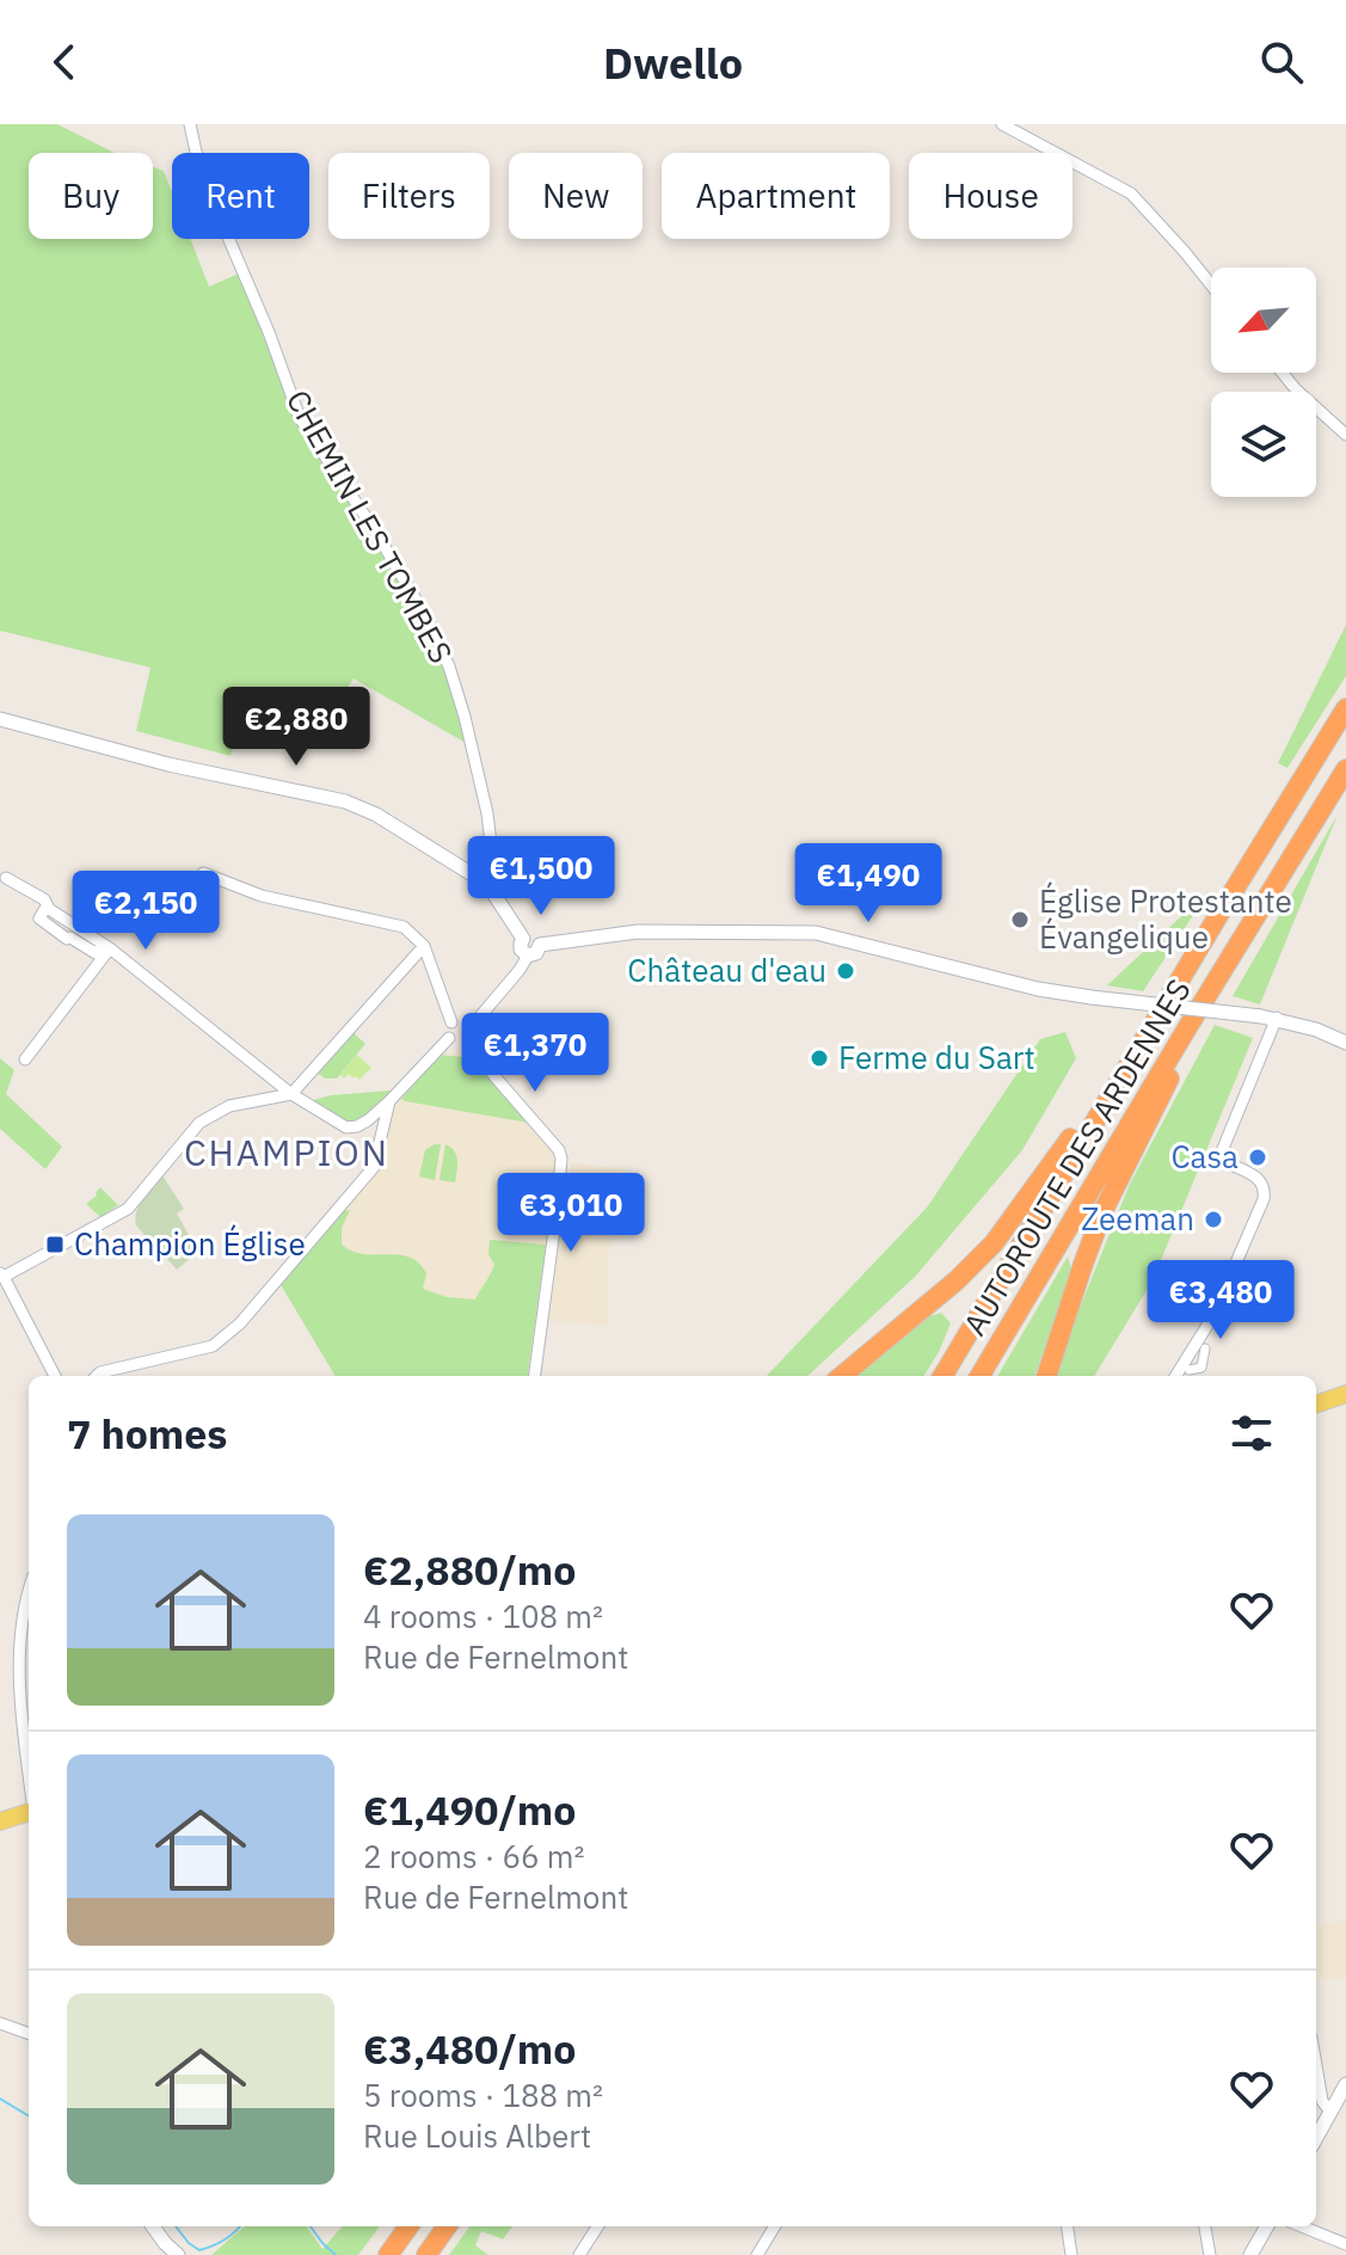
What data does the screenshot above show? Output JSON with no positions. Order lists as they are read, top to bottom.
{
  "streets": {
    "highway": ["AUTOROUTE DES ARDENNES"],
    "street": ["CHEMIN LES TOMBES"]
  },
  "districts": ["CHAMPION"],
  "places": {
    "other": [
      "Église Protestante Évangelique",
      "Château d'eau",
      "Ferme du Sart",
      "Casa",
      "Zeeman"
    ],
    "transit": ["Champion Église"]
  },
  "north": "bottom left",
  "page": {
    "header": "Dwello",
    "chip": [
      "Buy",
      "Rent",
      "Filters",
      "New",
      "Apartment",
      "House"
    ],
    "price": [
      "€2,880",
      "€1,500",
      "€1,490",
      "€2,150",
      "€1,370",
      "€3,010",
      "€3,480"
    ],
    "heading": "7 homes",
    "list": [
      {
        "name": "€2,880/mo",
        "note": "4 rooms · 108 m² · Rue de Fernelmont"
      },
      {
        "name": "€1,490/mo",
        "note": "2 rooms · 66 m² · Rue de Fernelmont"
      },
      {
        "name": "€3,480/mo",
        "note": "5 rooms · 188 m² · Rue Louis Albert"
      }
    ]
  }
}
